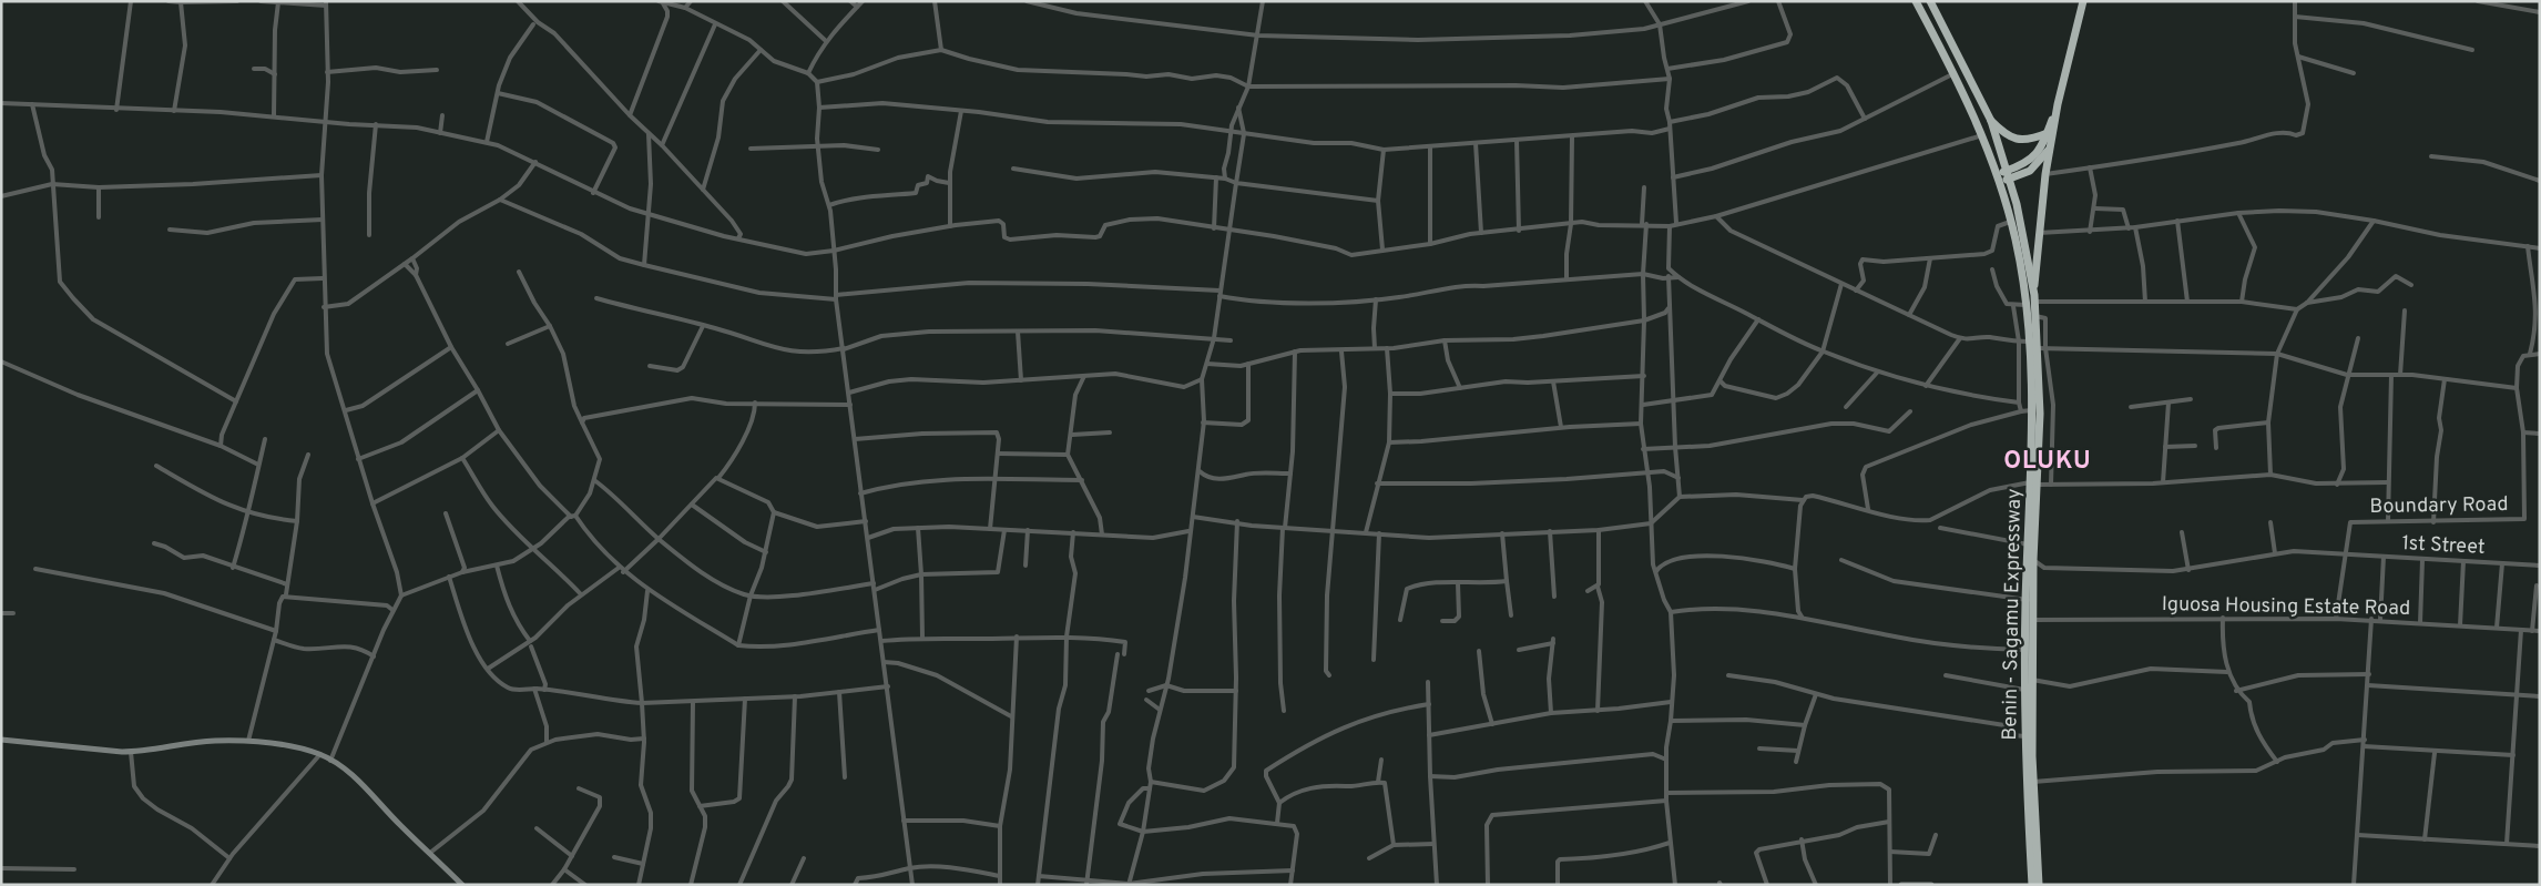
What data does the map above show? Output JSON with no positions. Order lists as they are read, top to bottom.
{
  "streets": {
    "highway": ["Benin - Sagamu Expressway"],
    "street": ["Boundary Road", "1st Street", "Iguosa Housing Estate Road"]
  },
  "crossings": [
    ["Boundary Road", "1st Street"]
  ],
  "districts": ["OLUKU"]
}
